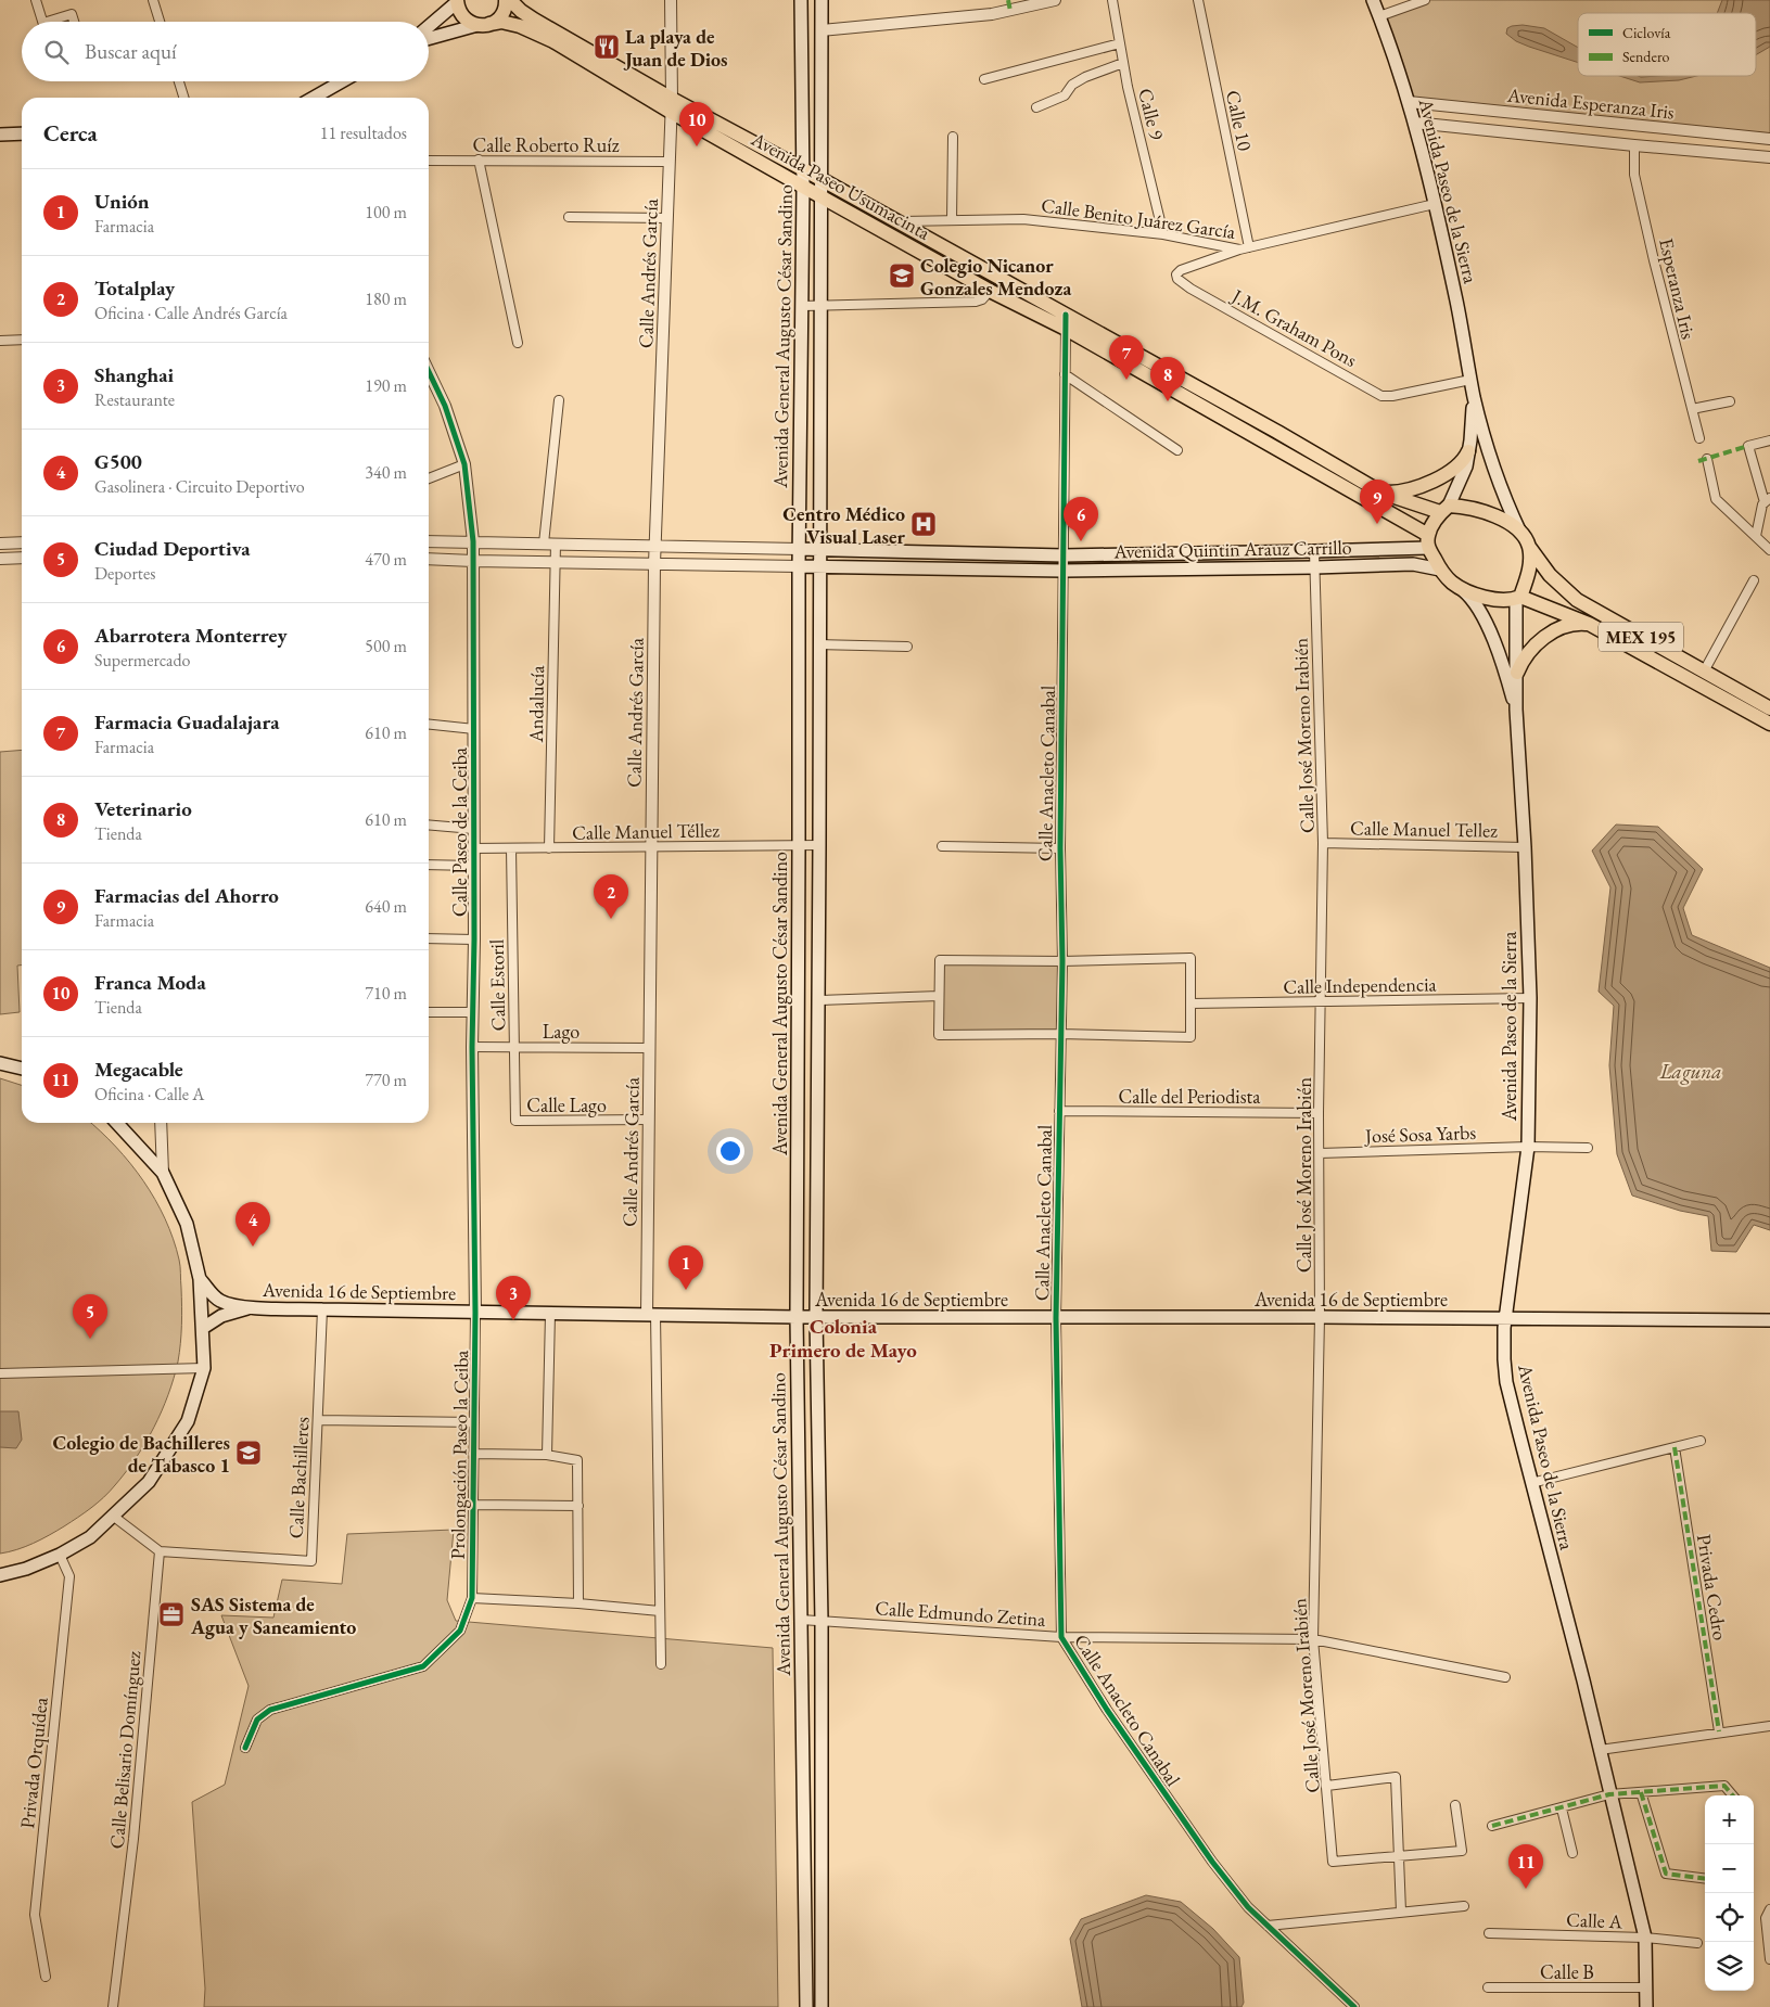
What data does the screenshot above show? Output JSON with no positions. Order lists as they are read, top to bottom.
{
  "streets": {
    "main road": [
      "Avenida Paseo Usumacinta",
      "Avenida Paseo de la Sierra",
      "Avenida General Augusto César Sandino",
      "Avenida Quintin Arauz Carrillo",
      "MEX 195",
      "Avenida 16 de Septiembre"
    ],
    "street": [
      "Avenida Esperanza Iris",
      "Calle 9",
      "Calle 10",
      "Calle Roberto Ruíz",
      "Calle Benito Juárez García",
      "Calle Andrés García",
      "Esperanza Iris",
      "J.M. Graham Pons",
      "Andalucía",
      "Calle José Moreno Irabién",
      "Calle Anacleto Canabal",
      "Calle Manuel Tellez",
      "Calle Manuel Téllez",
      "Calle Paseo de la Ceiba",
      "Calle Estoril",
      "Calle Independencia",
      "Lago",
      "Calle del Periodista",
      "Calle Lago",
      "José Sosa Yarbs",
      "Prolongación Paseo la Ceiba",
      "Calle Bachilleres",
      "Privada Cedro",
      "Calle Edmundo Zetina",
      "Calle Belisario Domínguez",
      "Privada Orquídea",
      "Calle A",
      "Calle B"
    ]
  },
  "crossings": [
    ["Avenida Esperanza Iris", "Avenida Paseo de la Sierra"],
    ["Avenida Esperanza Iris", "Esperanza Iris"],
    ["Calle 9", "Calle Benito Juárez García"],
    ["Calle 10", "Calle Benito Juárez García"],
    ["Calle Roberto Ruíz", "Calle Andrés García"],
    ["Avenida Paseo Usumacinta", "Avenida Paseo de la Sierra"],
    ["Avenida Paseo Usumacinta", "Calle Benito Juárez García"],
    ["Avenida Paseo Usumacinta", "Calle Andrés García"],
    ["Avenida Paseo Usumacinta", "Avenida General Augusto César Sandino"],
    ["Avenida Paseo Usumacinta", "Avenida Quintin Arauz Carrillo"],
    ["Avenida Paseo Usumacinta", "MEX 195"],
    ["Avenida Paseo Usumacinta", "Calle Anacleto Canabal"],
    ["Avenida Paseo de la Sierra", "Calle Benito Juárez García"],
    ["Avenida Paseo de la Sierra", "J.M. Graham Pons"],
    ["Avenida Paseo de la Sierra", "Avenida Quintin Arauz Carrillo"],
    ["Avenida Paseo de la Sierra", "MEX 195"],
    ["Avenida Paseo de la Sierra", "Calle Manuel Tellez"],
    ["Avenida Paseo de la Sierra", "Calle Independencia"],
    ["Avenida Paseo de la Sierra", "José Sosa Yarbs"],
    ["Avenida Paseo de la Sierra", "Avenida 16 de Septiembre"],
    ["Avenida Paseo de la Sierra", "Calle A"],
    ["Avenida Paseo de la Sierra", "Calle B"],
    ["Calle Benito Juárez García", "J.M. Graham Pons"],
    ["Calle Andrés García", "Avenida Quintin Arauz Carrillo"],
    ["Calle Andrés García", "Calle Manuel Téllez"],
    ["Calle Andrés García", "Lago"],
    ["Calle Andrés García", "Calle Lago"],
    ["Calle Andrés García", "Avenida 16 de Septiembre"],
    ["Avenida General Augusto César Sandino", "Avenida Quintin Arauz Carrillo"],
    ["Avenida General Augusto César Sandino", "Calle Manuel Téllez"],
    ["Avenida General Augusto César Sandino", "Avenida 16 de Septiembre"],
    ["Avenida General Augusto César Sandino", "Calle Edmundo Zetina"],
    ["Avenida Quintin Arauz Carrillo", "MEX 195"],
    ["Avenida Quintin Arauz Carrillo", "Andalucía"],
    ["Avenida Quintin Arauz Carrillo", "Calle José Moreno Irabién"],
    ["Avenida Quintin Arauz Carrillo", "Calle Anacleto Canabal"],
    ["Avenida Quintin Arauz Carrillo", "Calle Paseo de la Ceiba"],
    ["Andalucía", "Calle Manuel Téllez"],
    ["Calle José Moreno Irabién", "Calle Manuel Tellez"],
    ["Calle José Moreno Irabién", "Calle Independencia"],
    ["Calle José Moreno Irabién", "Calle del Periodista"],
    ["Calle José Moreno Irabién", "José Sosa Yarbs"],
    ["Calle José Moreno Irabién", "Avenida 16 de Septiembre"],
    ["Calle José Moreno Irabién", "Calle Edmundo Zetina"],
    ["Calle Anacleto Canabal", "Calle del Periodista"],
    ["Calle Anacleto Canabal", "Avenida 16 de Septiembre"],
    ["Calle Anacleto Canabal", "Calle Edmundo Zetina"],
    ["Calle Manuel Téllez", "Calle Paseo de la Ceiba"],
    ["Calle Manuel Téllez", "Calle Estoril"],
    ["Calle Paseo de la Ceiba", "Lago"],
    ["Calle Paseo de la Ceiba", "Avenida 16 de Septiembre"],
    ["Calle Paseo de la Ceiba", "Prolongación Paseo la Ceiba"],
    ["Calle Estoril", "Lago"],
    ["Calle Estoril", "Calle Lago"],
    ["Avenida 16 de Septiembre", "Prolongación Paseo la Ceiba"],
    ["Avenida 16 de Septiembre", "Calle Bachilleres"],
    ["Calle Bachilleres", "Calle Belisario Domínguez"]
  ],
  "districts": ["Colonia Primero de Mayo"],
  "water": ["Laguna"],
  "places": {
    "restaurant": ["La playa de Juan de Dios"],
    "school or university": ["Colegio Nicanor Gonzales Mendoza", "Colegio de Bachilleres de Tabasco 1"],
    "hospital": ["Centro Médico Visual Laser"],
    "office": ["SAS Sistema de Agua y Saneamiento"]
  },
  "legend": ["Ciclovía", "Sendero"],
  "page": {
    "search": "Buscar aquí",
    "heading": ["Cerca", "11 resultados"],
    "pins": [
      "10",
      "7",
      "8",
      "9",
      "6",
      "2",
      "4",
      "1",
      "3",
      "5",
      "11"
    ],
    "list": [
      {
        "mark": "1",
        "name": "Unión",
        "note": "Farmacia",
        "value": "100 m"
      },
      {
        "mark": "2",
        "name": "Totalplay",
        "note": "Oficina · Calle Andrés García",
        "value": "180 m"
      },
      {
        "mark": "3",
        "name": "Shanghai",
        "note": "Restaurante",
        "value": "190 m"
      },
      {
        "mark": "4",
        "name": "G500",
        "note": "Gasolinera · Circuito Deportivo",
        "value": "340 m"
      },
      {
        "mark": "5",
        "name": "Ciudad Deportiva",
        "note": "Deportes",
        "value": "470 m"
      },
      {
        "mark": "6",
        "name": "Abarrotera Monterrey",
        "note": "Supermercado",
        "value": "500 m"
      },
      {
        "mark": "7",
        "name": "Farmacia Guadalajara",
        "note": "Farmacia",
        "value": "610 m"
      },
      {
        "mark": "8",
        "name": "Veterinario",
        "note": "Tienda",
        "value": "610 m"
      },
      {
        "mark": "9",
        "name": "Farmacias del Ahorro",
        "note": "Farmacia",
        "value": "640 m"
      },
      {
        "mark": "10",
        "name": "Franca Moda",
        "note": "Tienda",
        "value": "710 m"
      },
      {
        "mark": "11",
        "name": "Megacable",
        "note": "Oficina · Calle A",
        "value": "770 m"
      }
    ],
    "map_buttons": ["+", "−"]
  }
}
